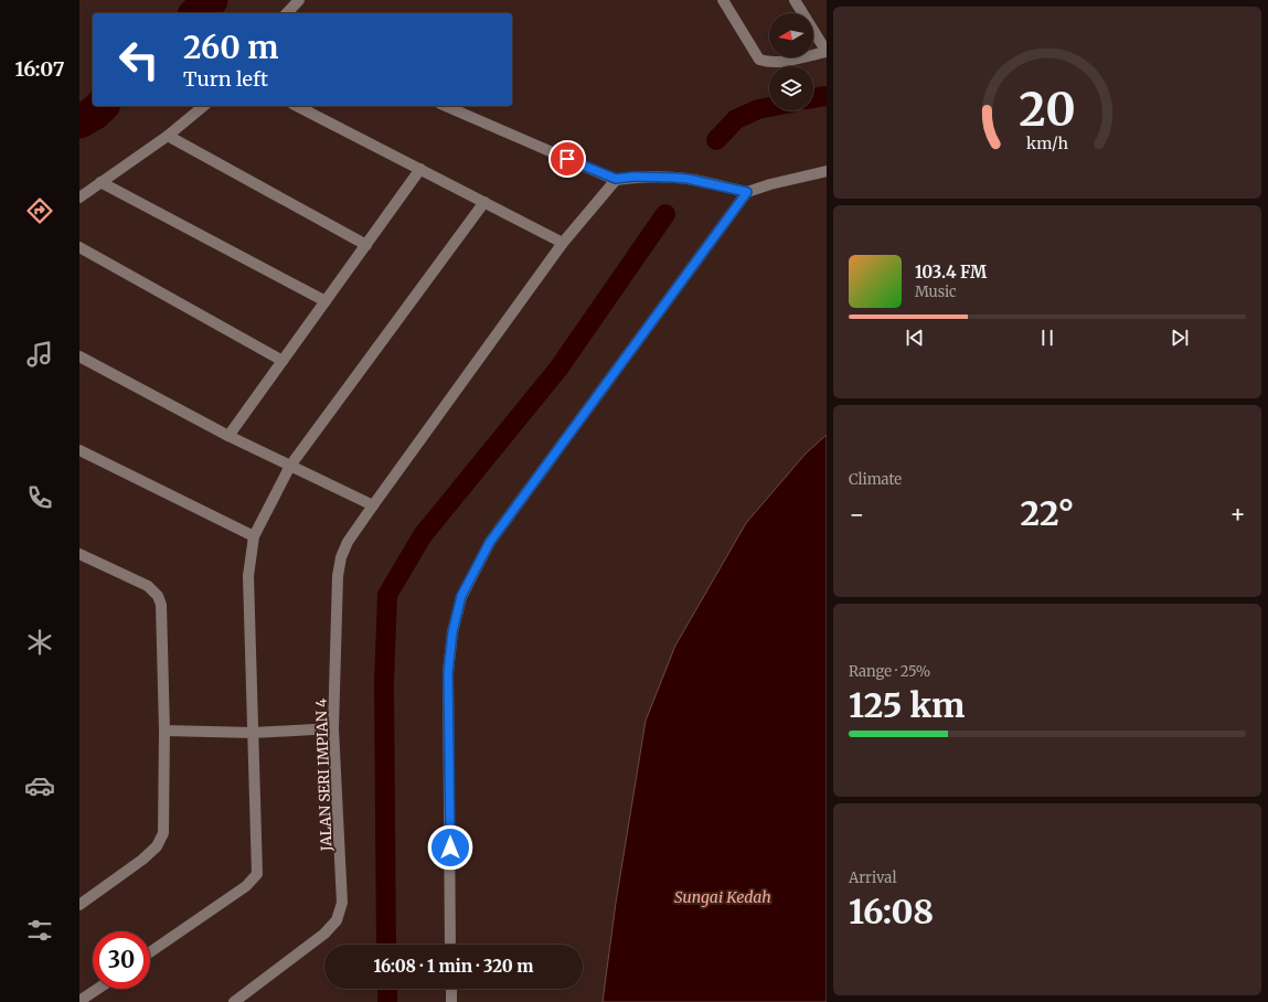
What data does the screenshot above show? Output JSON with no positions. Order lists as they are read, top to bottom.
{
  "streets": {
    "street": ["JALAN SERI IMPIAN 4"]
  },
  "water": ["Sungai Kedah"],
  "north": "left",
  "page": {
    "tabs": "16:07",
    "turn": ["260 m", "Turn left"],
    "song": ["103.4 FM", "Music"],
    "tile": [
      "Climate",
      ["Range · 25%", "125 km"],
      ["Arrival", "16:08"]
    ],
    "heat": ["−", "22°", "+"],
    "limit": "30",
    "trip": "16:08 · 1 min · 320 m",
    "gauge": ["20", "km/h"]
  }
}
